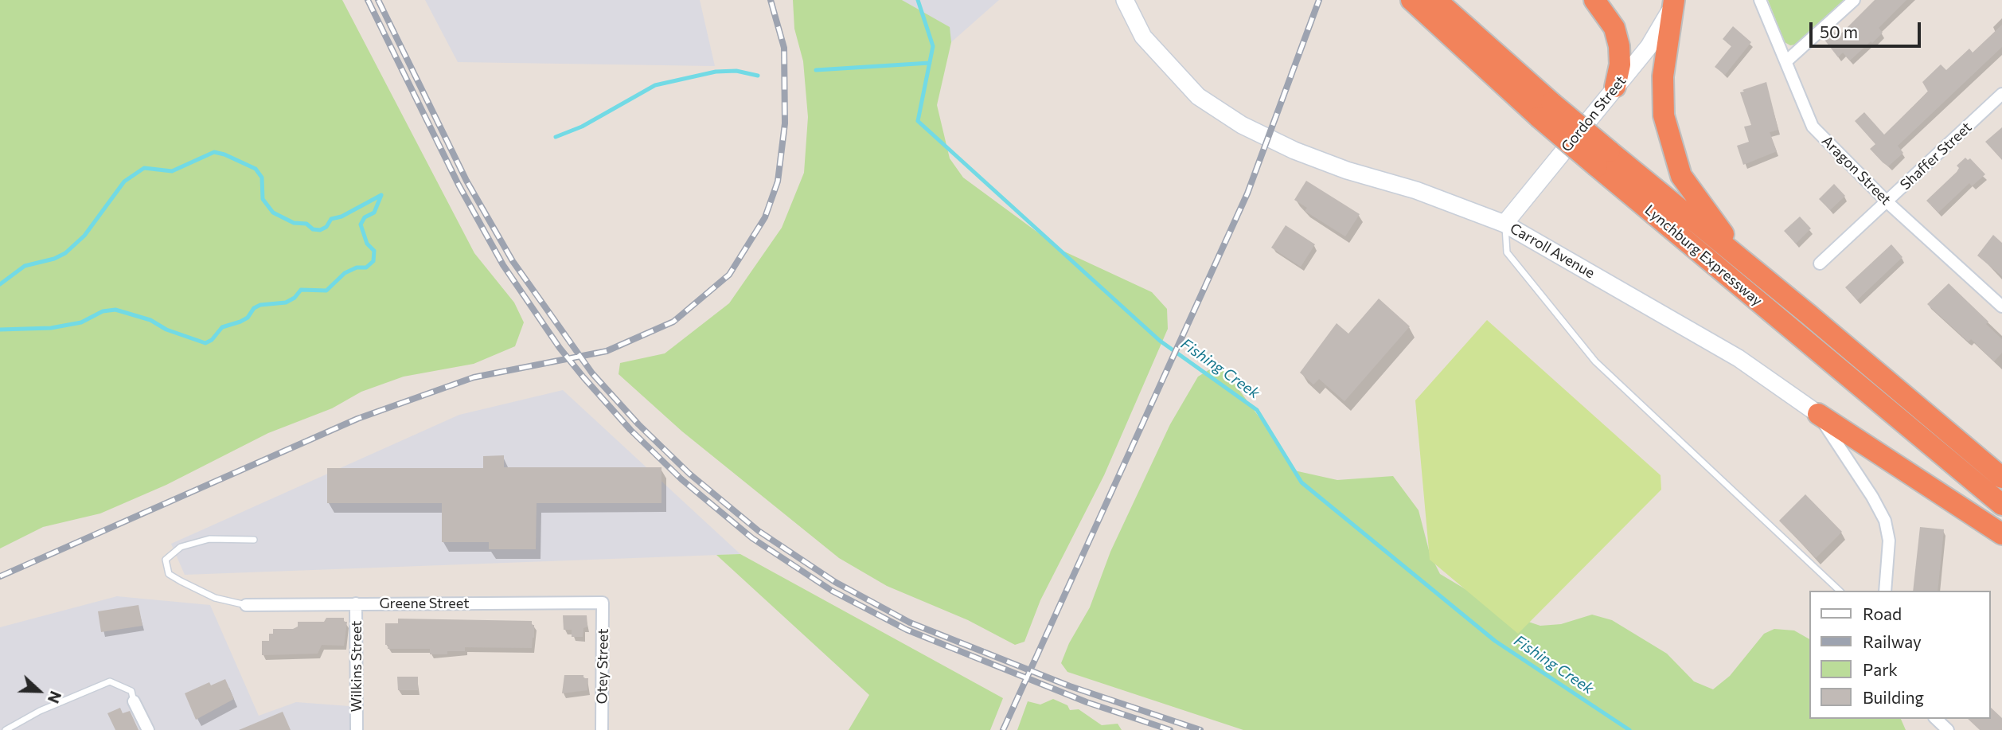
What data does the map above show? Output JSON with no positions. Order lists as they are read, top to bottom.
{
  "streets": {
    "highway": ["Lynchburg Expressway"],
    "street": [
      "Gordon Street",
      "Shaffer Street",
      "Aragon Street",
      "Carroll Avenue",
      "Greene Street",
      "Wilkins Street",
      "Otey Street"
    ]
  },
  "crossings": [
    ["Gordon Street", "Carroll Avenue"],
    ["Shaffer Street", "Aragon Street"],
    ["Greene Street", "Wilkins Street"],
    ["Greene Street", "Otey Street"]
  ],
  "water": ["Fishing Creek"],
  "legend": [
    "Road",
    "Railway",
    "Park",
    "Building"
  ],
  "scale_bar": "50 m",
  "north": "right"
}
